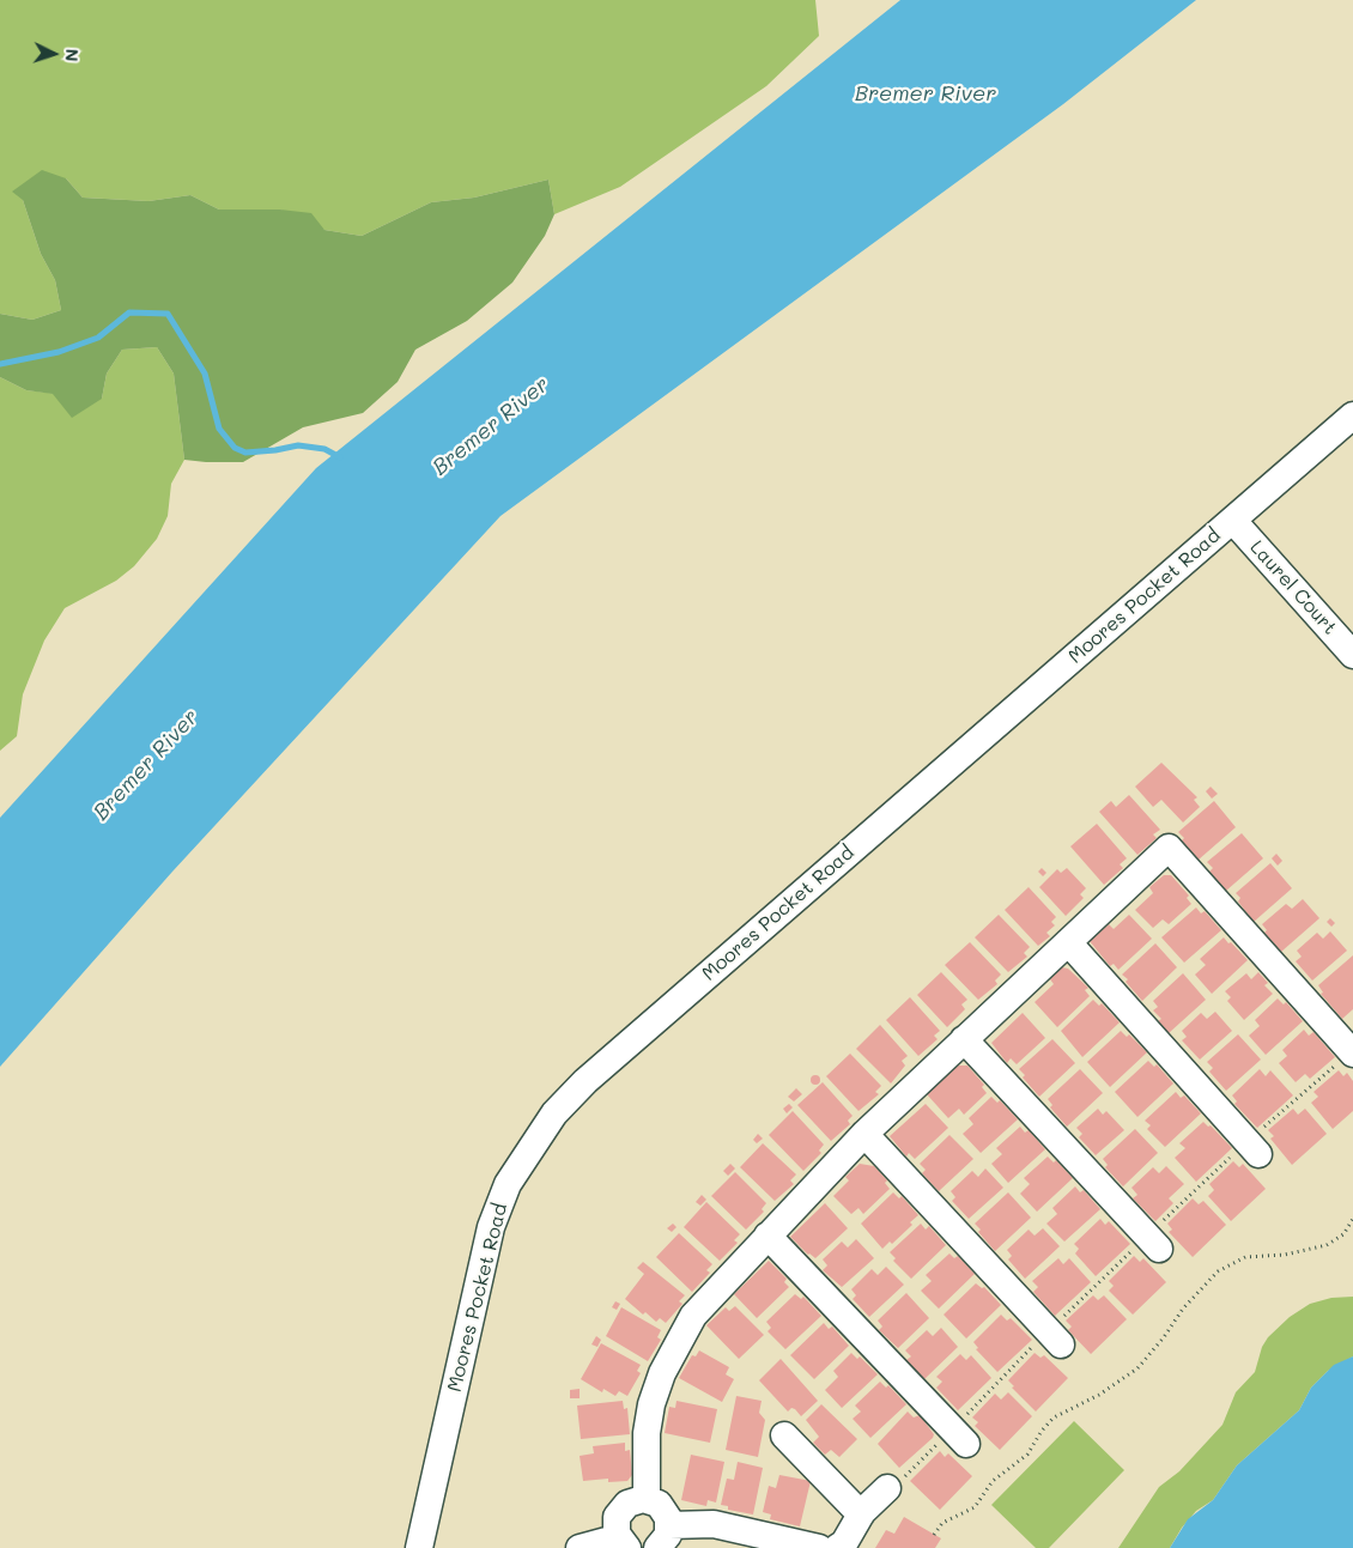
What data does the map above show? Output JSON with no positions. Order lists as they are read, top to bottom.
{
  "streets": {
    "street": ["Laurel Court", "Moores Pocket Road"]
  },
  "crossings": [
    ["Laurel Court", "Moores Pocket Road"]
  ],
  "water": ["Bremer River"],
  "north": "right"
}
